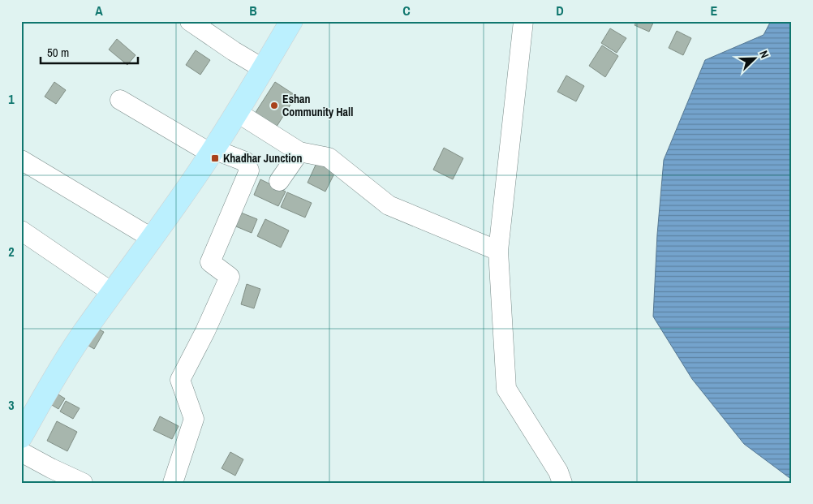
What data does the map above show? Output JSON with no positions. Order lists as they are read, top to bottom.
{
  "places": {
    "other": ["Eshan Community Hall"],
    "transit": ["Khadhar Junction"]
  },
  "scale_bar": "50 m",
  "north": "top right",
  "grid": {
    "columns": [
      "A",
      "B",
      "C",
      "D",
      "E"
    ],
    "rows": ["1", "2", "3"]
  }
}
